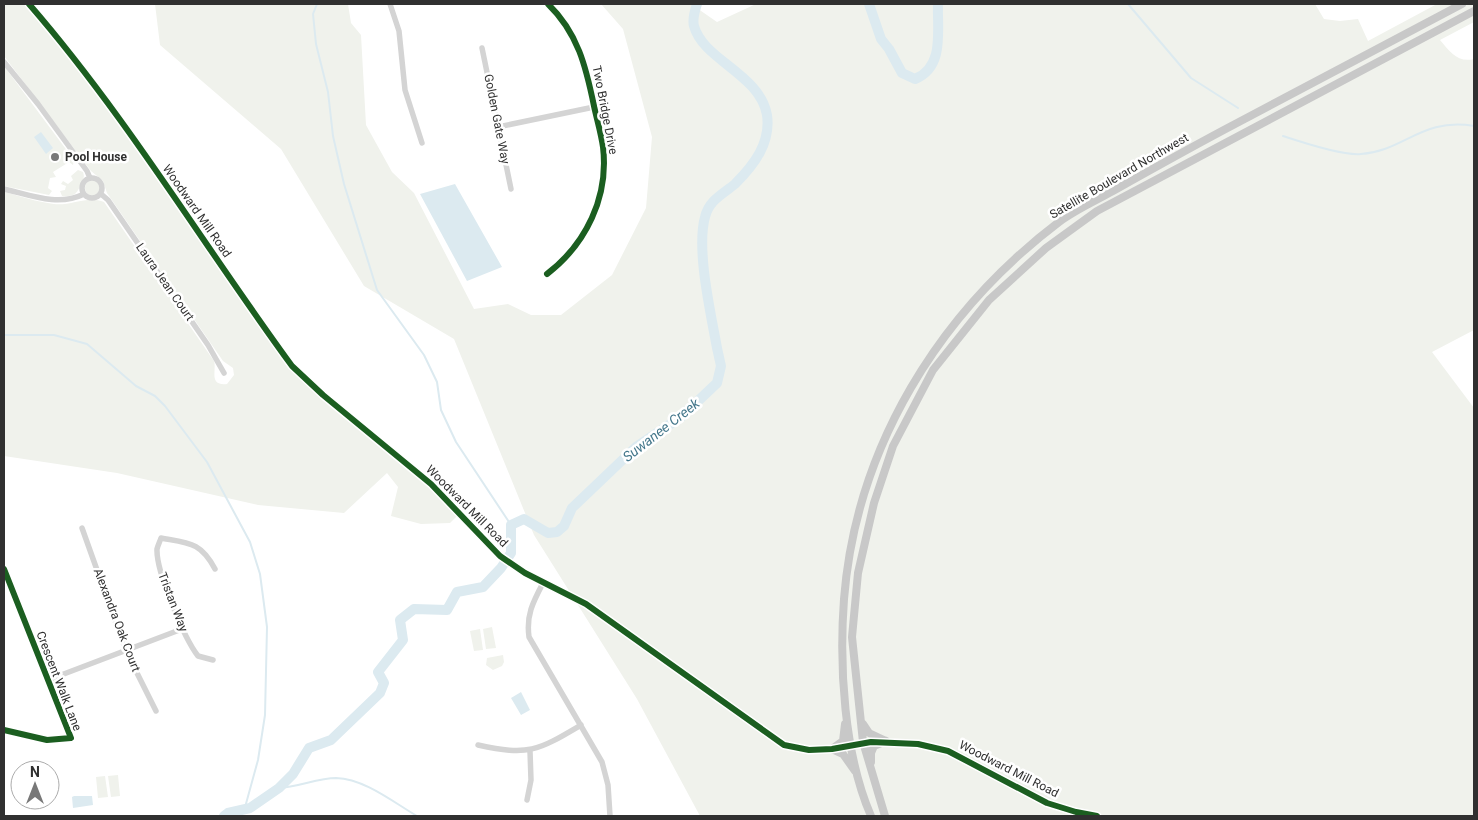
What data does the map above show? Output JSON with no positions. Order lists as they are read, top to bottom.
{
  "streets": {
    "main road": ["Satellite Boulevard Northwest"],
    "street": [
      "Two Bridge Drive",
      "Golden Gate Way",
      "Woodward Mill Road",
      "Laura Jean Court",
      "Tristan Way",
      "Alexandra Oak Court",
      "Crescent Walk Lane"
    ]
  },
  "crossings": [
    ["Satellite Boulevard Northwest", "Woodward Mill Road"]
  ],
  "water": ["Suwanee Creek"],
  "places": ["Pool House"],
  "north": "top"
}
